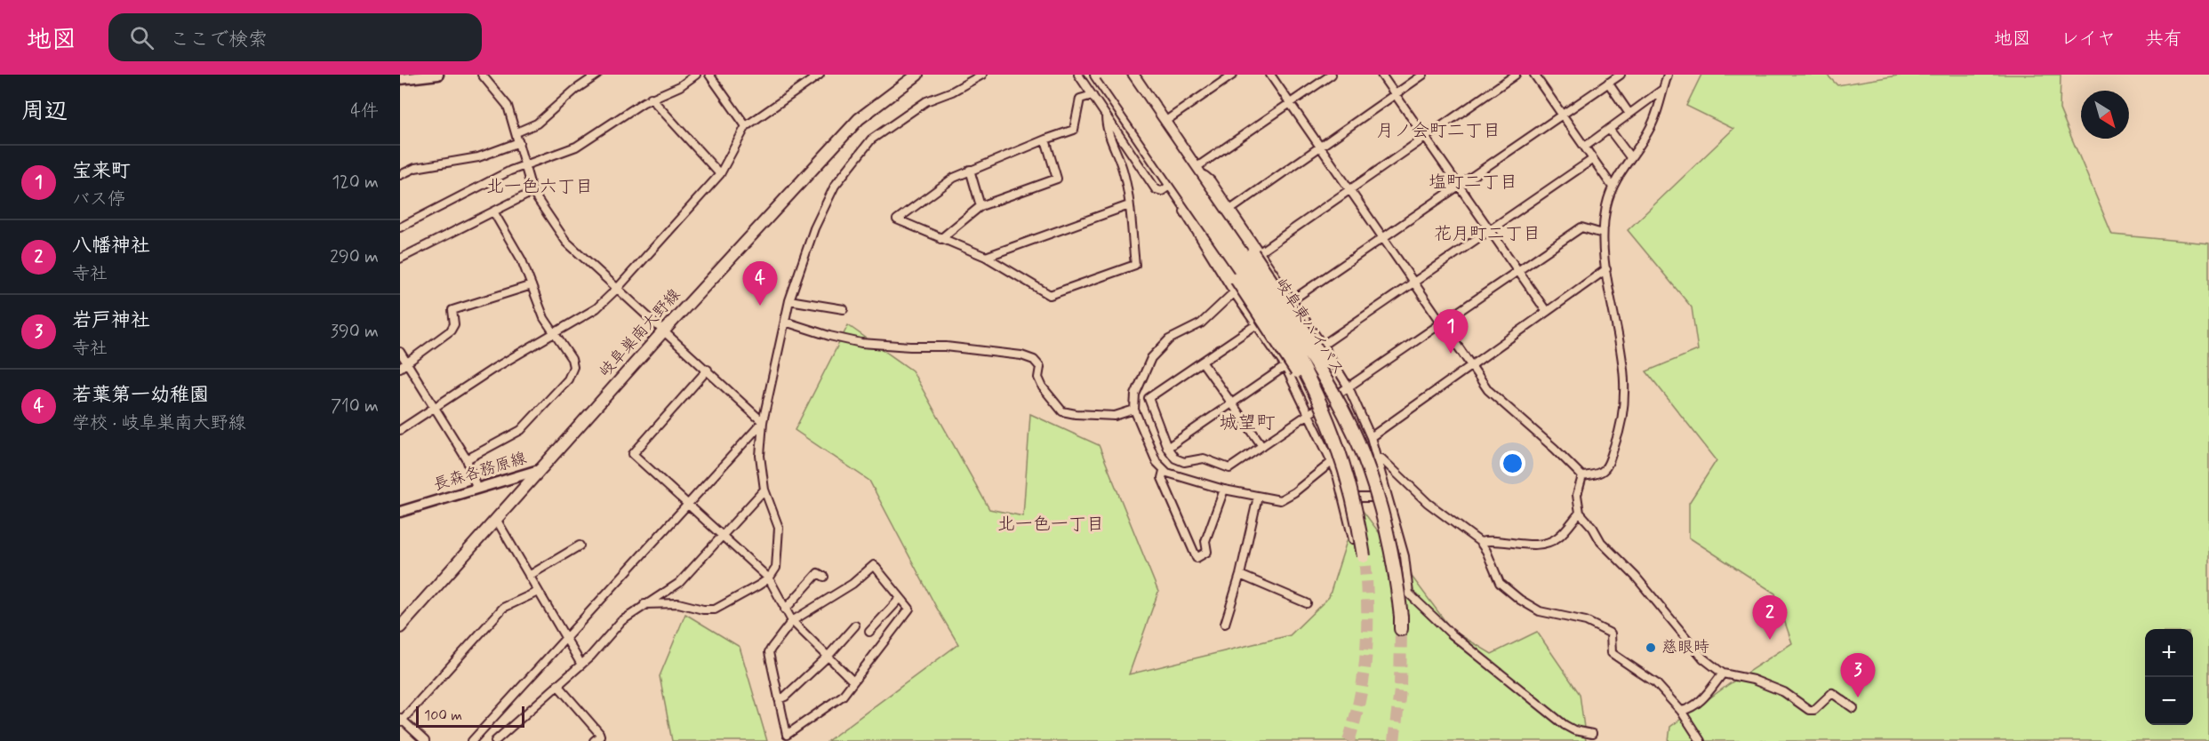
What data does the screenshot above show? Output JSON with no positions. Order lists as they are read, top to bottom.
{
  "streets": {
    "highway": ["岐阜東バイパス"],
    "main road": ["岐阜巣南大野線", "長森各務原線"]
  },
  "crossings": [
    ["岐阜巣南大野線", "長森各務原線"]
  ],
  "districts": [
    "月ノ会町二丁目",
    "塩町二丁目",
    "北一色六丁目",
    "花月町二丁目",
    "城望町",
    "北一色一丁目"
  ],
  "places": ["慈眼時"],
  "scale_bar": "100 m",
  "north": "bottom right",
  "page": {
    "header": "地図",
    "search": "ここで検索",
    "nav": ["地図", "レイヤ", "共有"],
    "heading": ["周辺", "4件"],
    "list": [
      {
        "mark": "1",
        "name": "宝来町",
        "note": "バス停",
        "value": "120 m"
      },
      {
        "mark": "2",
        "name": "八幡神社",
        "note": "寺社",
        "value": "290 m"
      },
      {
        "mark": "3",
        "name": "岩戸神社",
        "note": "寺社",
        "value": "390 m"
      },
      {
        "mark": "4",
        "name": "若葉第一幼稚園",
        "note": "学校 · 岐阜巣南大野線",
        "value": "710 m"
      }
    ],
    "pins": [
      "4",
      "1",
      "2",
      "3"
    ],
    "map_buttons": ["+", "−"],
    "scale": "100 m"
  }
}
